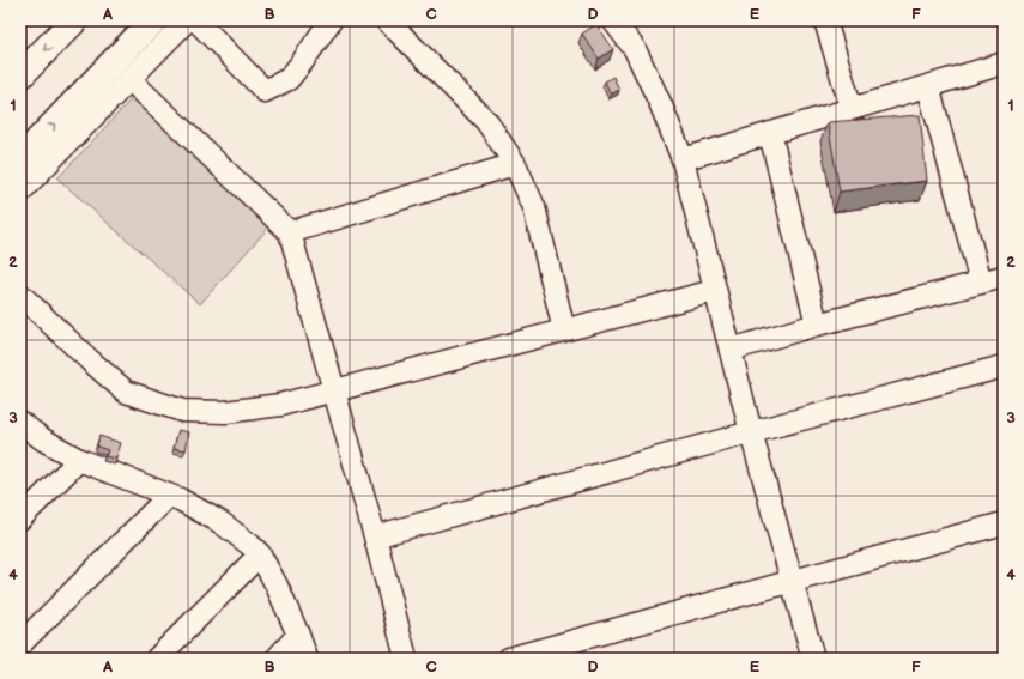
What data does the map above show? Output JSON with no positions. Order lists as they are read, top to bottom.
{
  "grid": {
    "columns": [
      "A",
      "B",
      "C",
      "D",
      "E",
      "F"
    ],
    "rows": [
      "1",
      "2",
      "3",
      "4"
    ]
  }
}
